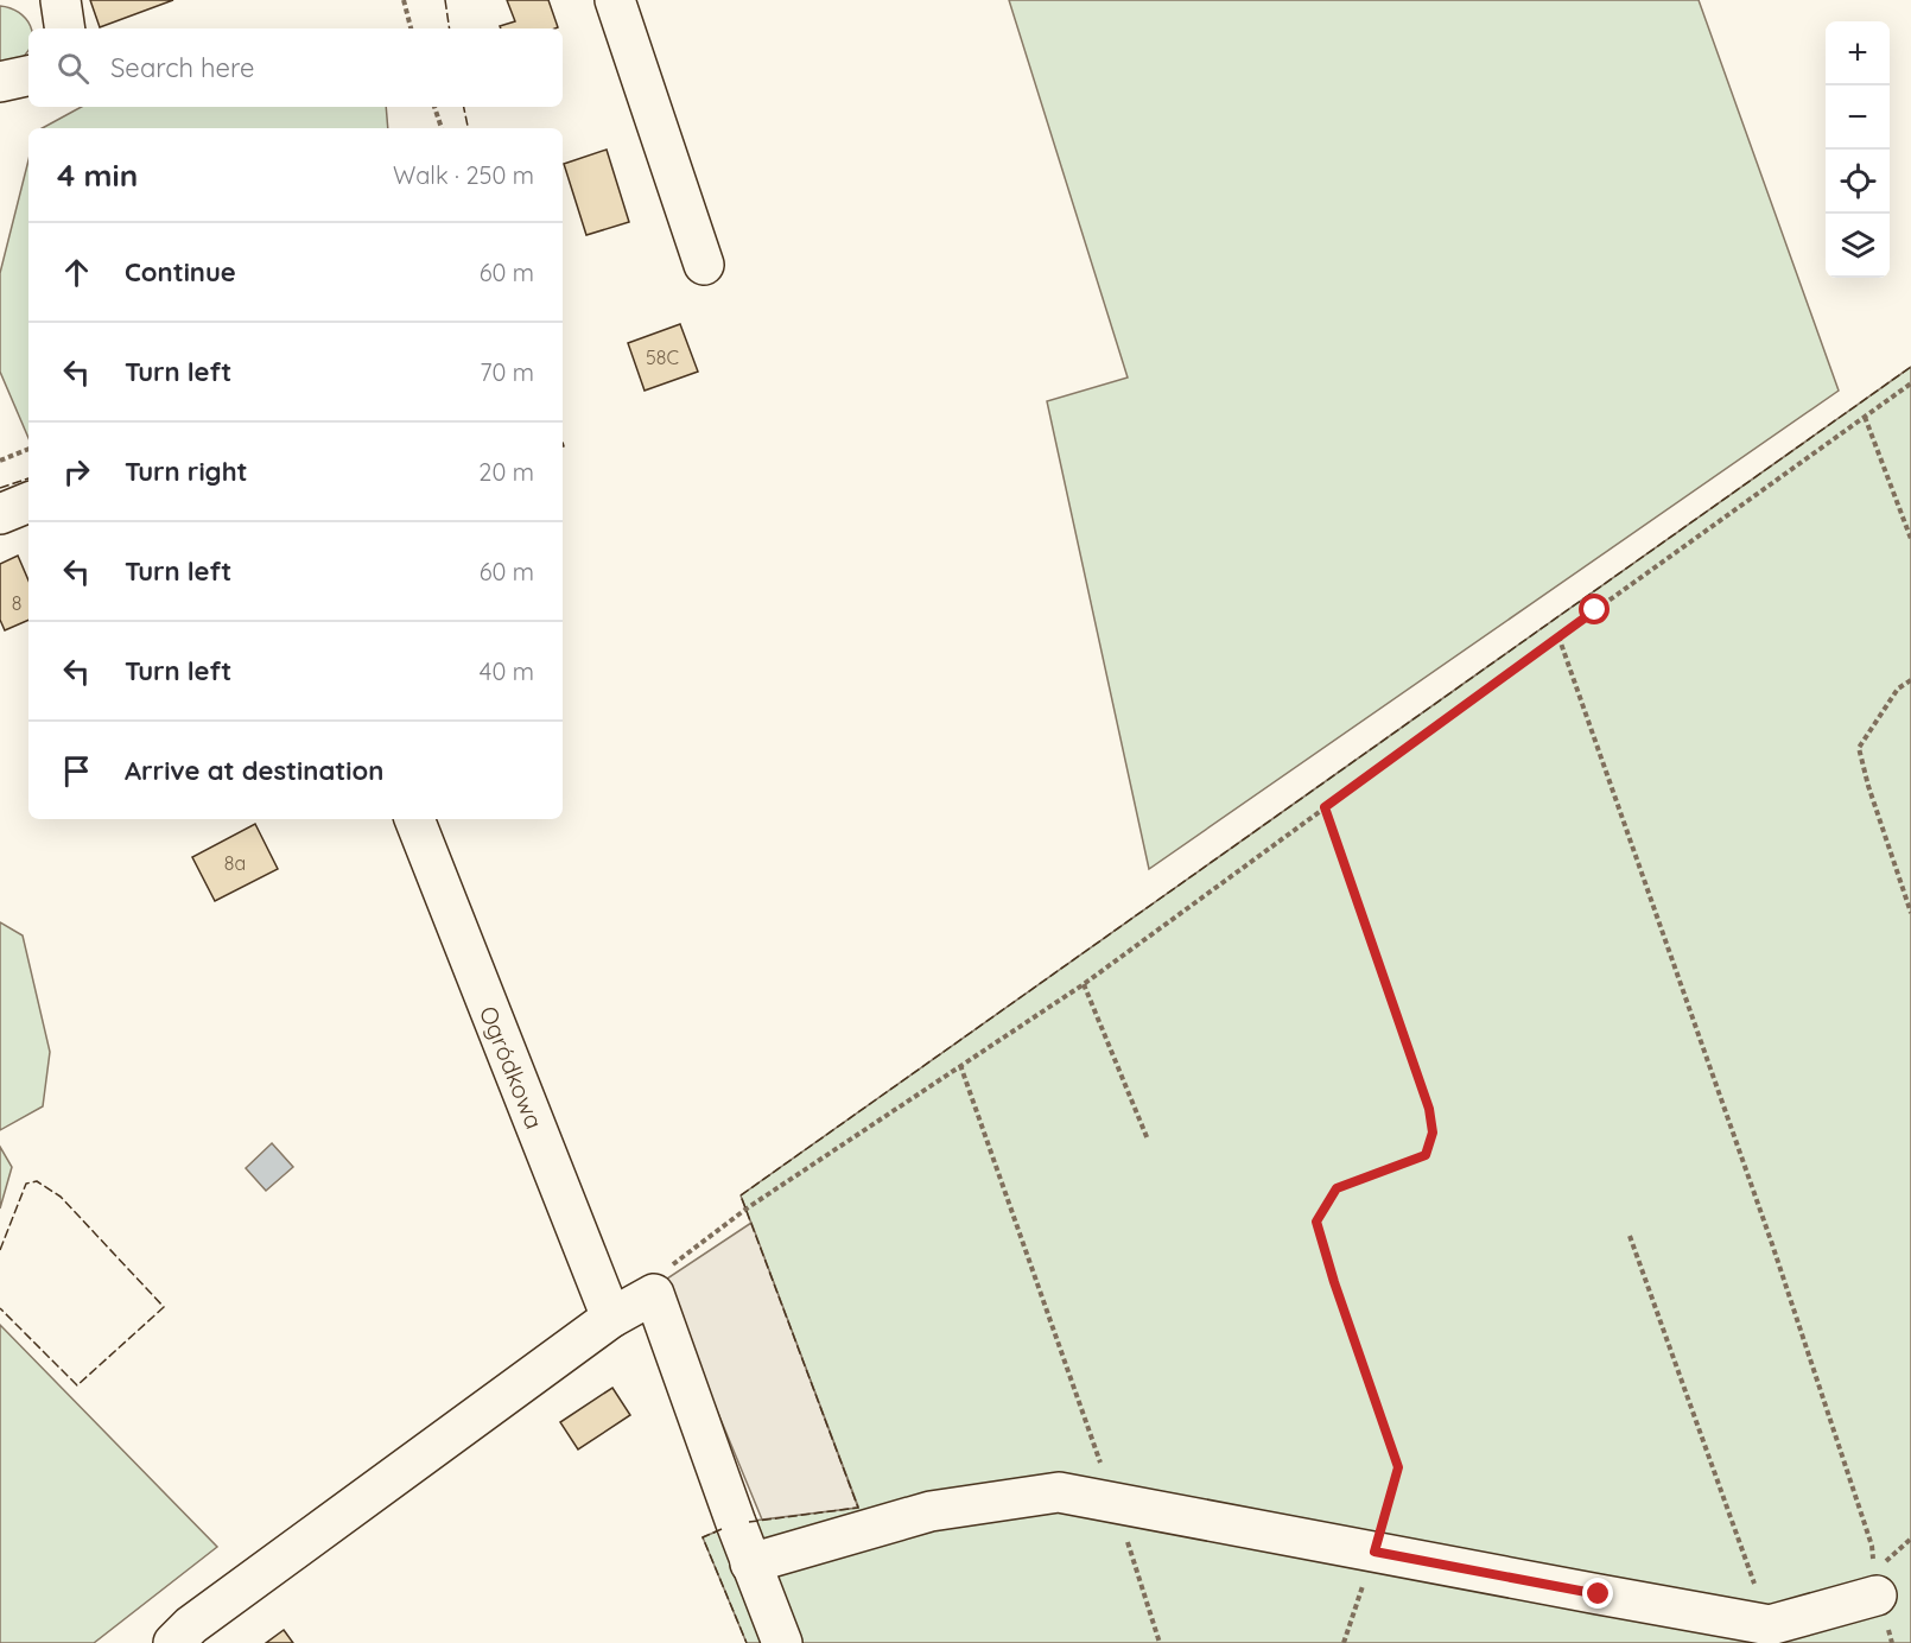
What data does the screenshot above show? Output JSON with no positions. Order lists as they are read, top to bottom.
{
  "streets": {
    "street": ["Ogródkowa"]
  },
  "house_numbers": ["58C", "8", "8a"],
  "page": {
    "map_buttons": ["+", "−"],
    "search": "Search here",
    "heading": ["4 min", "Walk · 250 m"],
    "list": [
      ["Continue", "60 m"],
      ["Turn left", "70 m"],
      ["Turn right", "20 m"],
      ["Turn left", "60 m"],
      ["Turn left", "40 m"],
      "Arrive at destination"
    ]
  }
}
